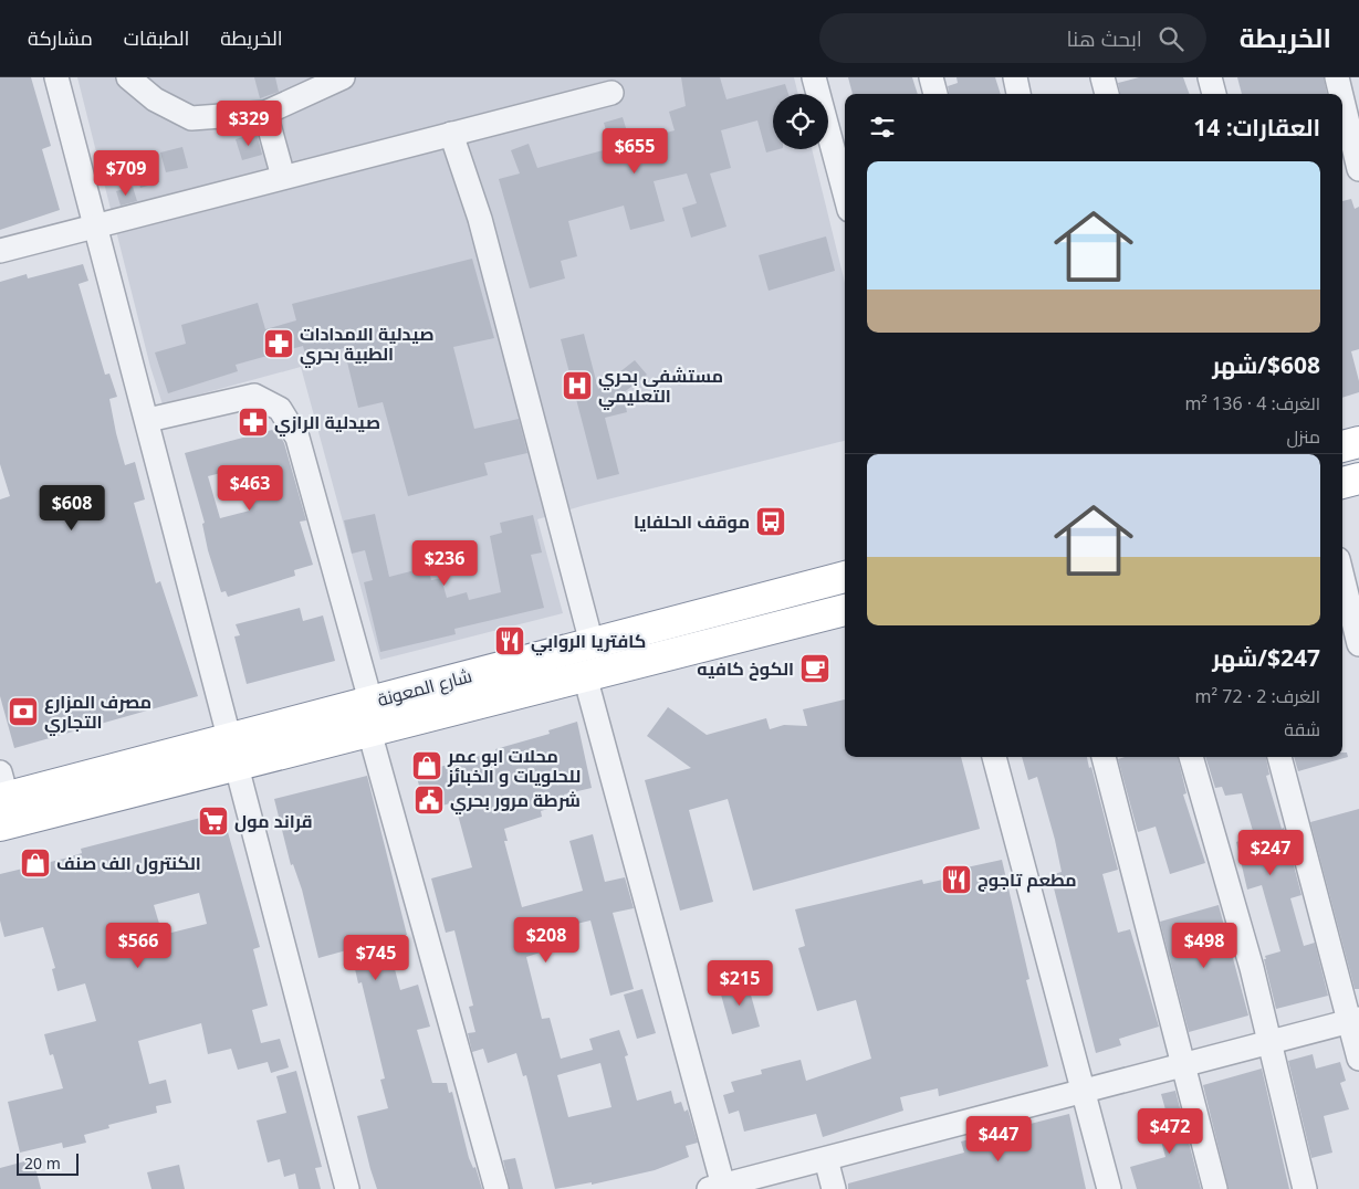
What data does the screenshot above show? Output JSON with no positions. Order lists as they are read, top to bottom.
{
  "streets": {
    "highway": ["شارع المعونة"]
  },
  "places": {
    "pharmacy": ["صيدلية الامدادات الطبية بحري", "صيدلية الرازي"],
    "hospital": ["مستشفى بحري التعليمي"],
    "bus stop": ["موقف الحلفايا"],
    "restaurant": ["كافتريا الروابي", "مطعم تاجوج"],
    "cafe": ["الكوخ كافيه"],
    "bank": ["مصرف المزارع التجاري"],
    "shop": ["محلات ابو عمر للحلويات و الخبائز", "الكنترول الف صنف"],
    "public building": ["شرطة مرور بحري"],
    "supermarket": ["قراند مول"]
  },
  "scale_bar": "20 m",
  "page": {
    "header": "الخريطة",
    "search": "ابحث هنا",
    "nav": ["الخريطة", "الطبقات", "مشاركة"],
    "heading": "العقارات: 14",
    "price": [
      "$329",
      "$655",
      "$709",
      "$463",
      "$608",
      "$236",
      "$247",
      "$208",
      "$566",
      "$498",
      "$745",
      "$215",
      "$472",
      "$447"
    ],
    "list": [
      {
        "name": "$608/شهر",
        "note": "الغرف: 4 · 136 m² · منزل"
      },
      {
        "name": "$247/شهر",
        "note": "الغرف: 2 · 72 m² · شقة"
      }
    ],
    "scale": "20 m"
  }
}
